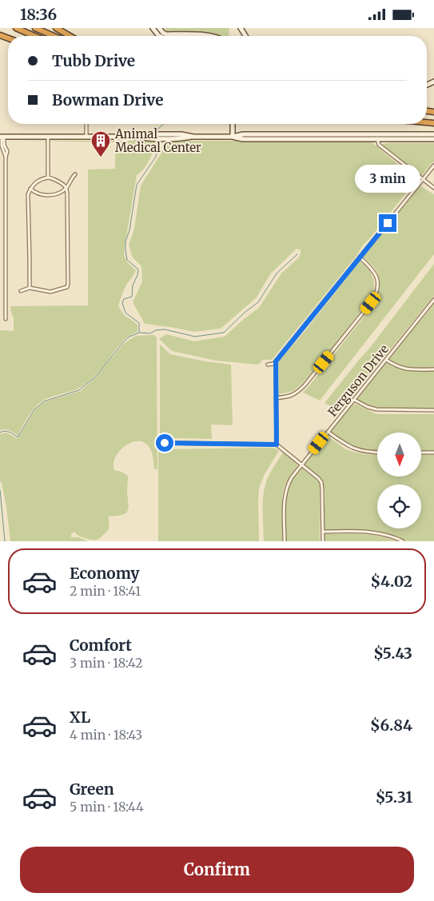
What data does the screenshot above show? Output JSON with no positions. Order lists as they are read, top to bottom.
{
  "streets": {
    "street": ["Ferguson Drive"]
  },
  "places": {
    "building": ["Animal Medical Center"]
  },
  "north": "bottom",
  "page": {
    "status": "18:36",
    "banner": ["Tubb Drive", "Bowman Drive"],
    "bubble": "3 min",
    "list": [
      {
        "name": "Economy",
        "note": "2 min · 18:41",
        "value": "$4.02"
      },
      {
        "name": "Comfort",
        "note": "3 min · 18:42",
        "value": "$5.43"
      },
      {
        "name": "XL",
        "note": "4 min · 18:43",
        "value": "$6.84"
      },
      {
        "name": "Green",
        "note": "5 min · 18:44",
        "value": "$5.31"
      }
    ],
    "buttons": "Confirm"
  }
}
